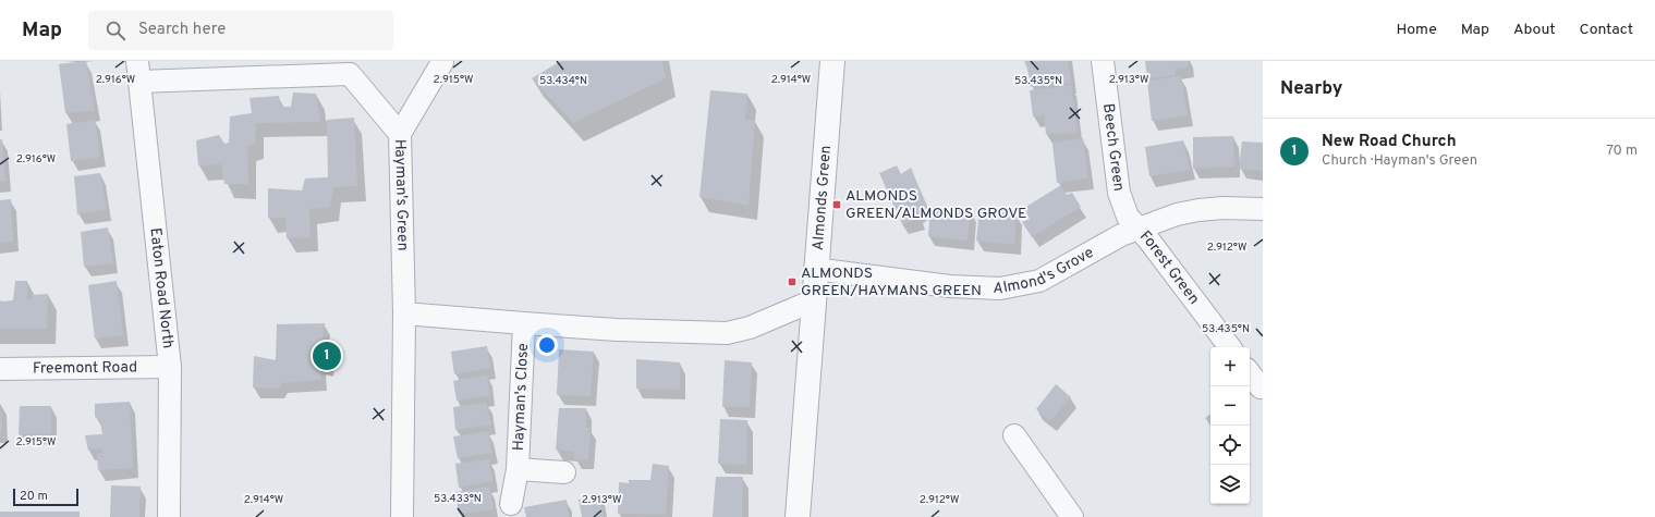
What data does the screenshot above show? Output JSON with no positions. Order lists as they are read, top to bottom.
{
  "streets": {
    "street": [
      "Beech Green",
      "Hayman's Green",
      "Almonds Green",
      "Almond's Grove",
      "Forest Green",
      "Eaton Road North",
      "Freemont Road",
      "Hayman's Close"
    ]
  },
  "crossings": [
    ["Beech Green", "Almond's Grove"],
    ["Beech Green", "Forest Green"],
    ["Hayman's Green", "Eaton Road North"],
    ["Almonds Green", "Almond's Grove"],
    ["Almond's Grove", "Forest Green"],
    ["Eaton Road North", "Freemont Road"]
  ],
  "places": {
    "transit": ["ALMONDS GREEN/ALMONDS GROVE", "ALMONDS GREEN/HAYMANS GREEN"]
  },
  "scale_bar": "20 m",
  "page": {
    "header": "Map",
    "search": "Search here",
    "nav": [
      "Home",
      "Map",
      "About",
      "Contact"
    ],
    "heading": "Nearby",
    "list": [
      {
        "mark": "1",
        "name": "New Road Church",
        "note": "Church · Hayman's Green",
        "value": "70 m"
      }
    ],
    "pins": "1",
    "map_buttons": ["+", "−"],
    "scale": "20 m"
  },
  "coordinates": [
    "2.916°W",
    "2.915°W",
    "2.914°W",
    "2.913°W",
    "53.434°N",
    "53.435°N",
    "2.912°W",
    "53.433°N"
  ]
}
